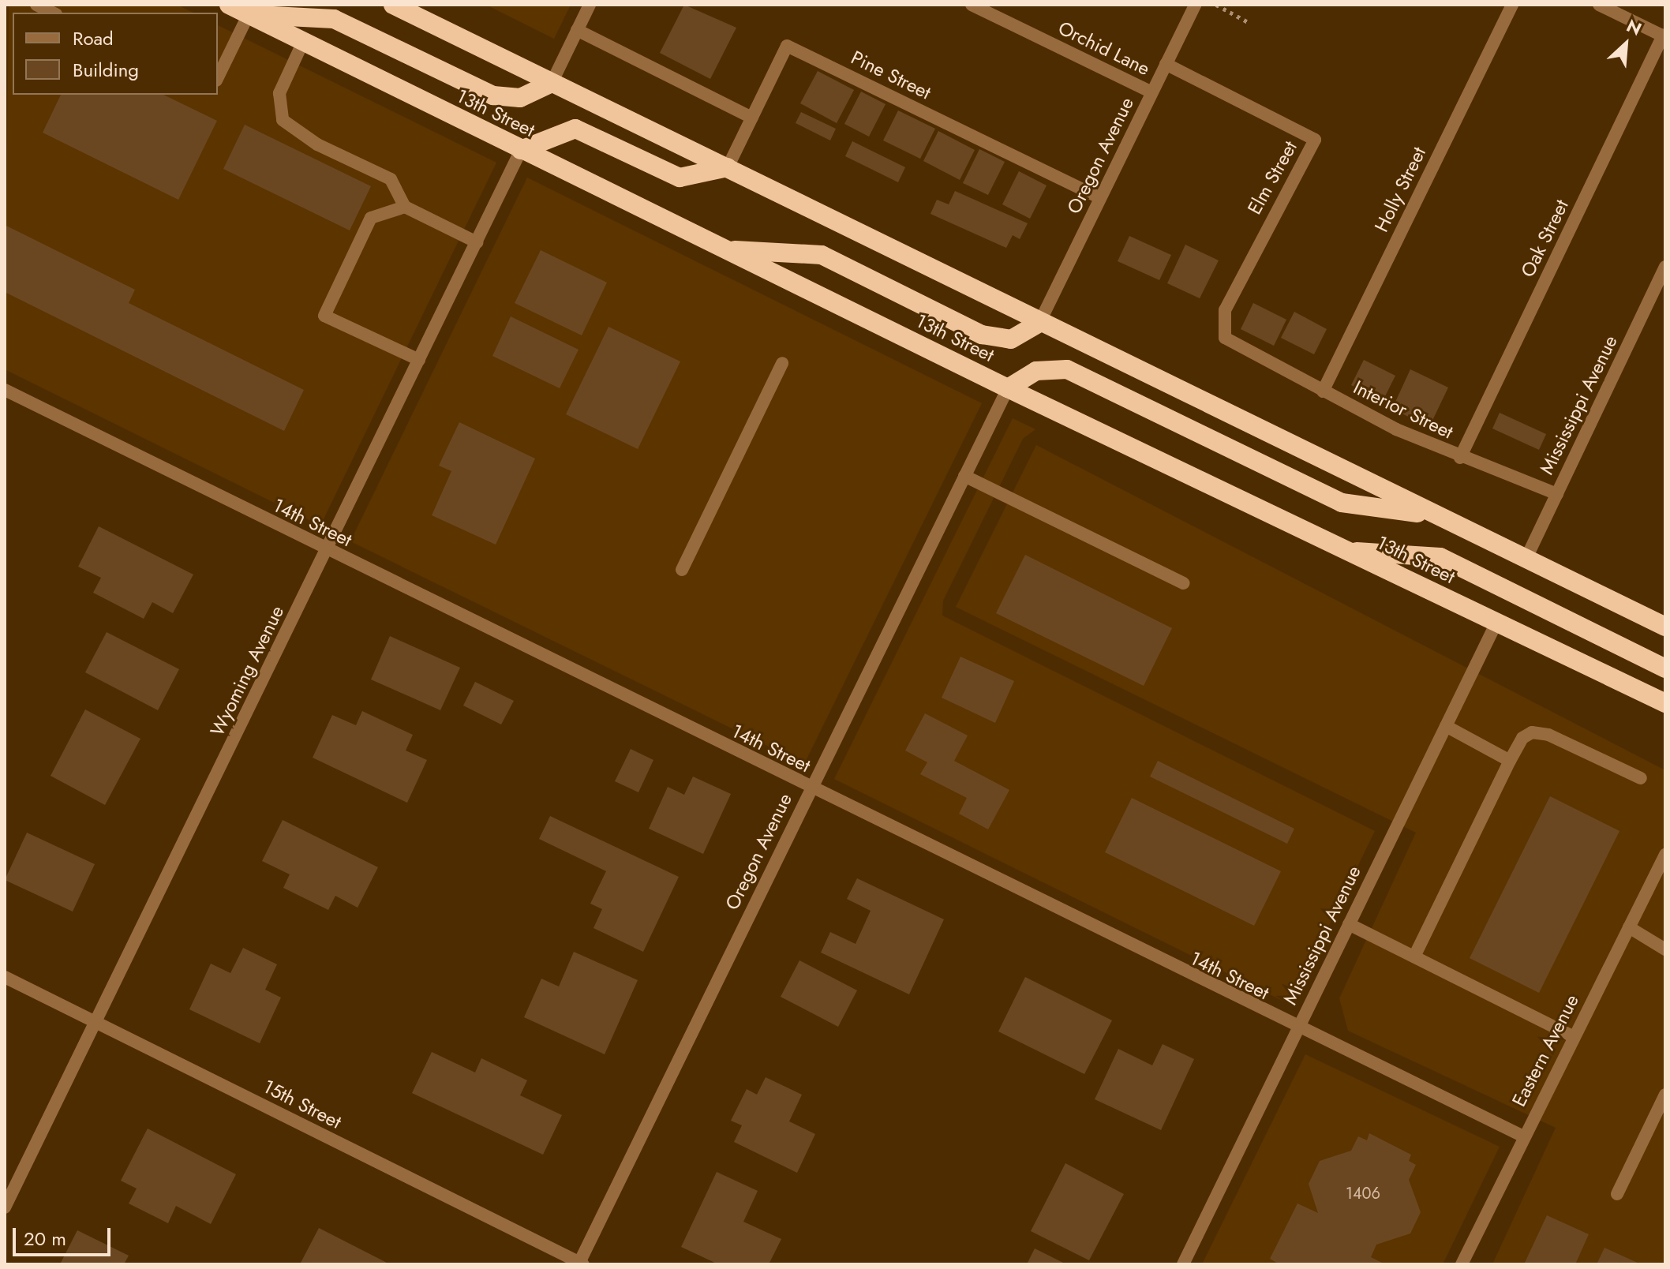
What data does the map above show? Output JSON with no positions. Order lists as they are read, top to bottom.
{
  "streets": {
    "highway": ["13th Street"],
    "street": [
      "Orchid Lane",
      "Pine Street",
      "Oregon Avenue",
      "Elm Street",
      "Holly Street",
      "Oak Street",
      "Mississippi Avenue",
      "Interior Street",
      "14th Street",
      "Wyoming Avenue",
      "Eastern Avenue",
      "15th Street"
    ]
  },
  "crossings": [
    ["Orchid Lane", "Oregon Avenue"],
    ["Pine Street", "Oregon Avenue"],
    ["13th Street", "Oregon Avenue"],
    ["13th Street", "Mississippi Avenue"],
    ["13th Street", "Wyoming Avenue"],
    ["Oregon Avenue", "Elm Street"],
    ["Oregon Avenue", "14th Street"],
    ["Oregon Avenue", "15th Street"],
    ["Elm Street", "Interior Street"],
    ["Holly Street", "Interior Street"],
    ["Oak Street", "Interior Street"],
    ["Mississippi Avenue", "Interior Street"],
    ["Mississippi Avenue", "14th Street"],
    ["14th Street", "Wyoming Avenue"],
    ["14th Street", "Eastern Avenue"],
    ["Wyoming Avenue", "15th Street"]
  ],
  "house_numbers": ["1406"],
  "legend": ["Road", "Building"],
  "scale_bar": "20 m",
  "north": "top right"
}
